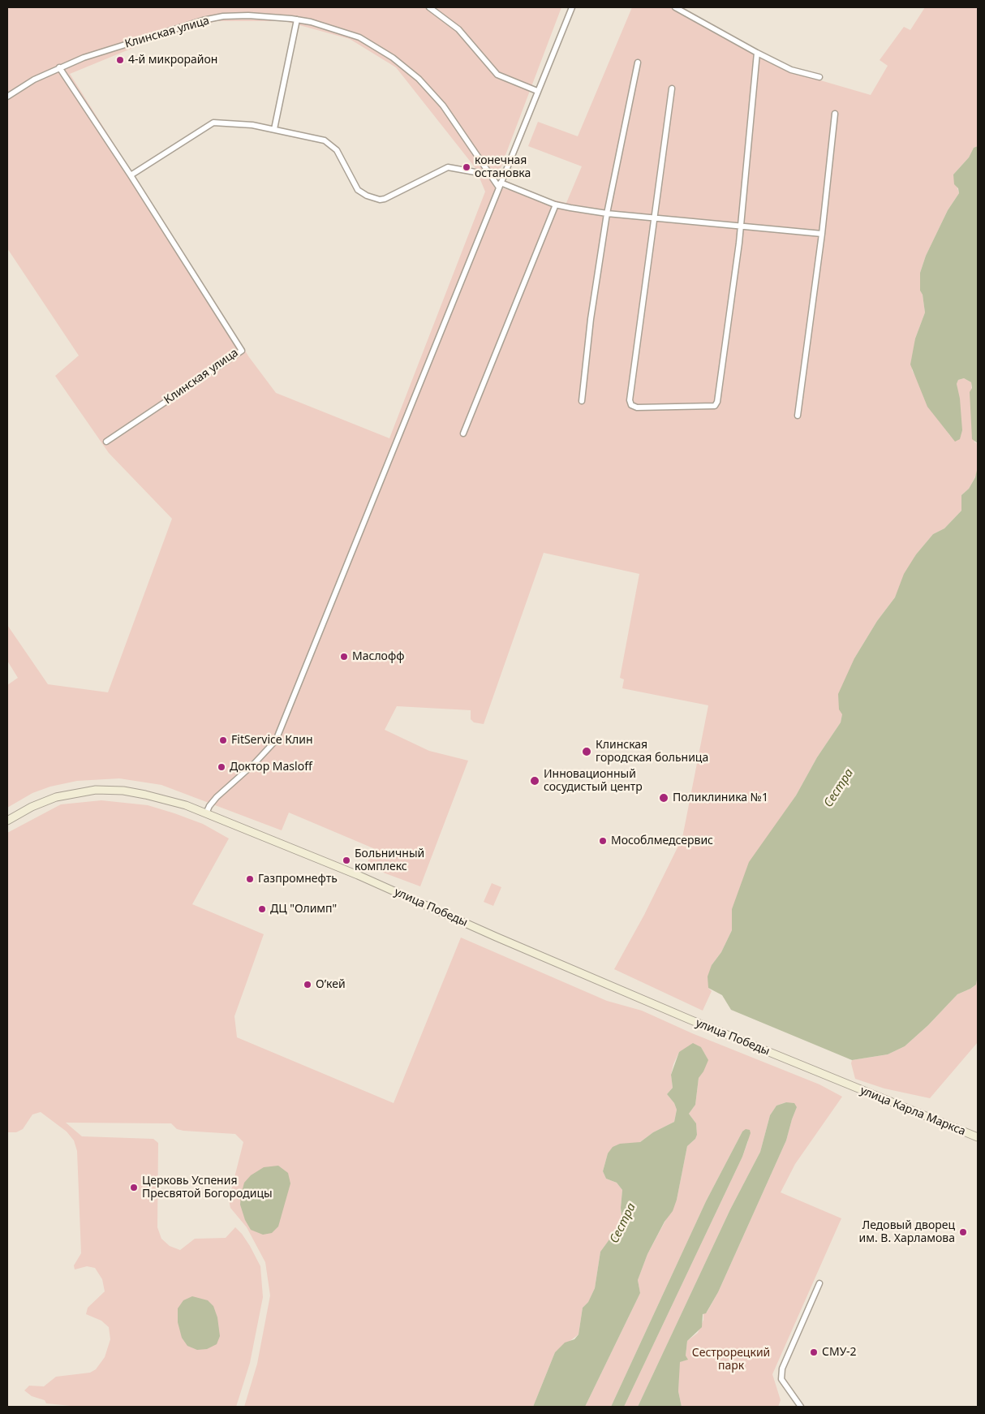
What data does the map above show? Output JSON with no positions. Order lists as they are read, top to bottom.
{
  "streets": {
    "street": ["Клинская улица", "улица Победы", "улица Карла Маркса"]
  },
  "crossings": [
    ["улица Победы", "улица Карла Маркса"]
  ],
  "water": ["Сестра"],
  "parks": ["Сестрорецкий парк"],
  "places": [
    "4-й микрорайон",
    "конечная остановка",
    "Маслофф",
    "FitService Клин",
    "Клинская городская больница",
    "Доктор Masloff",
    "Инновационный сосудистый центр",
    "Поликлиника №1",
    "Мособлмедсервис",
    "Больничный комплекс",
    "Газпромнефть",
    "ДЦ \"Олимп\"",
    "О’кей",
    "Церковь Успения Пресвятой Богородицы",
    "Ледовый дворец им. В. Харламова",
    "СМУ-2"
  ]
}
